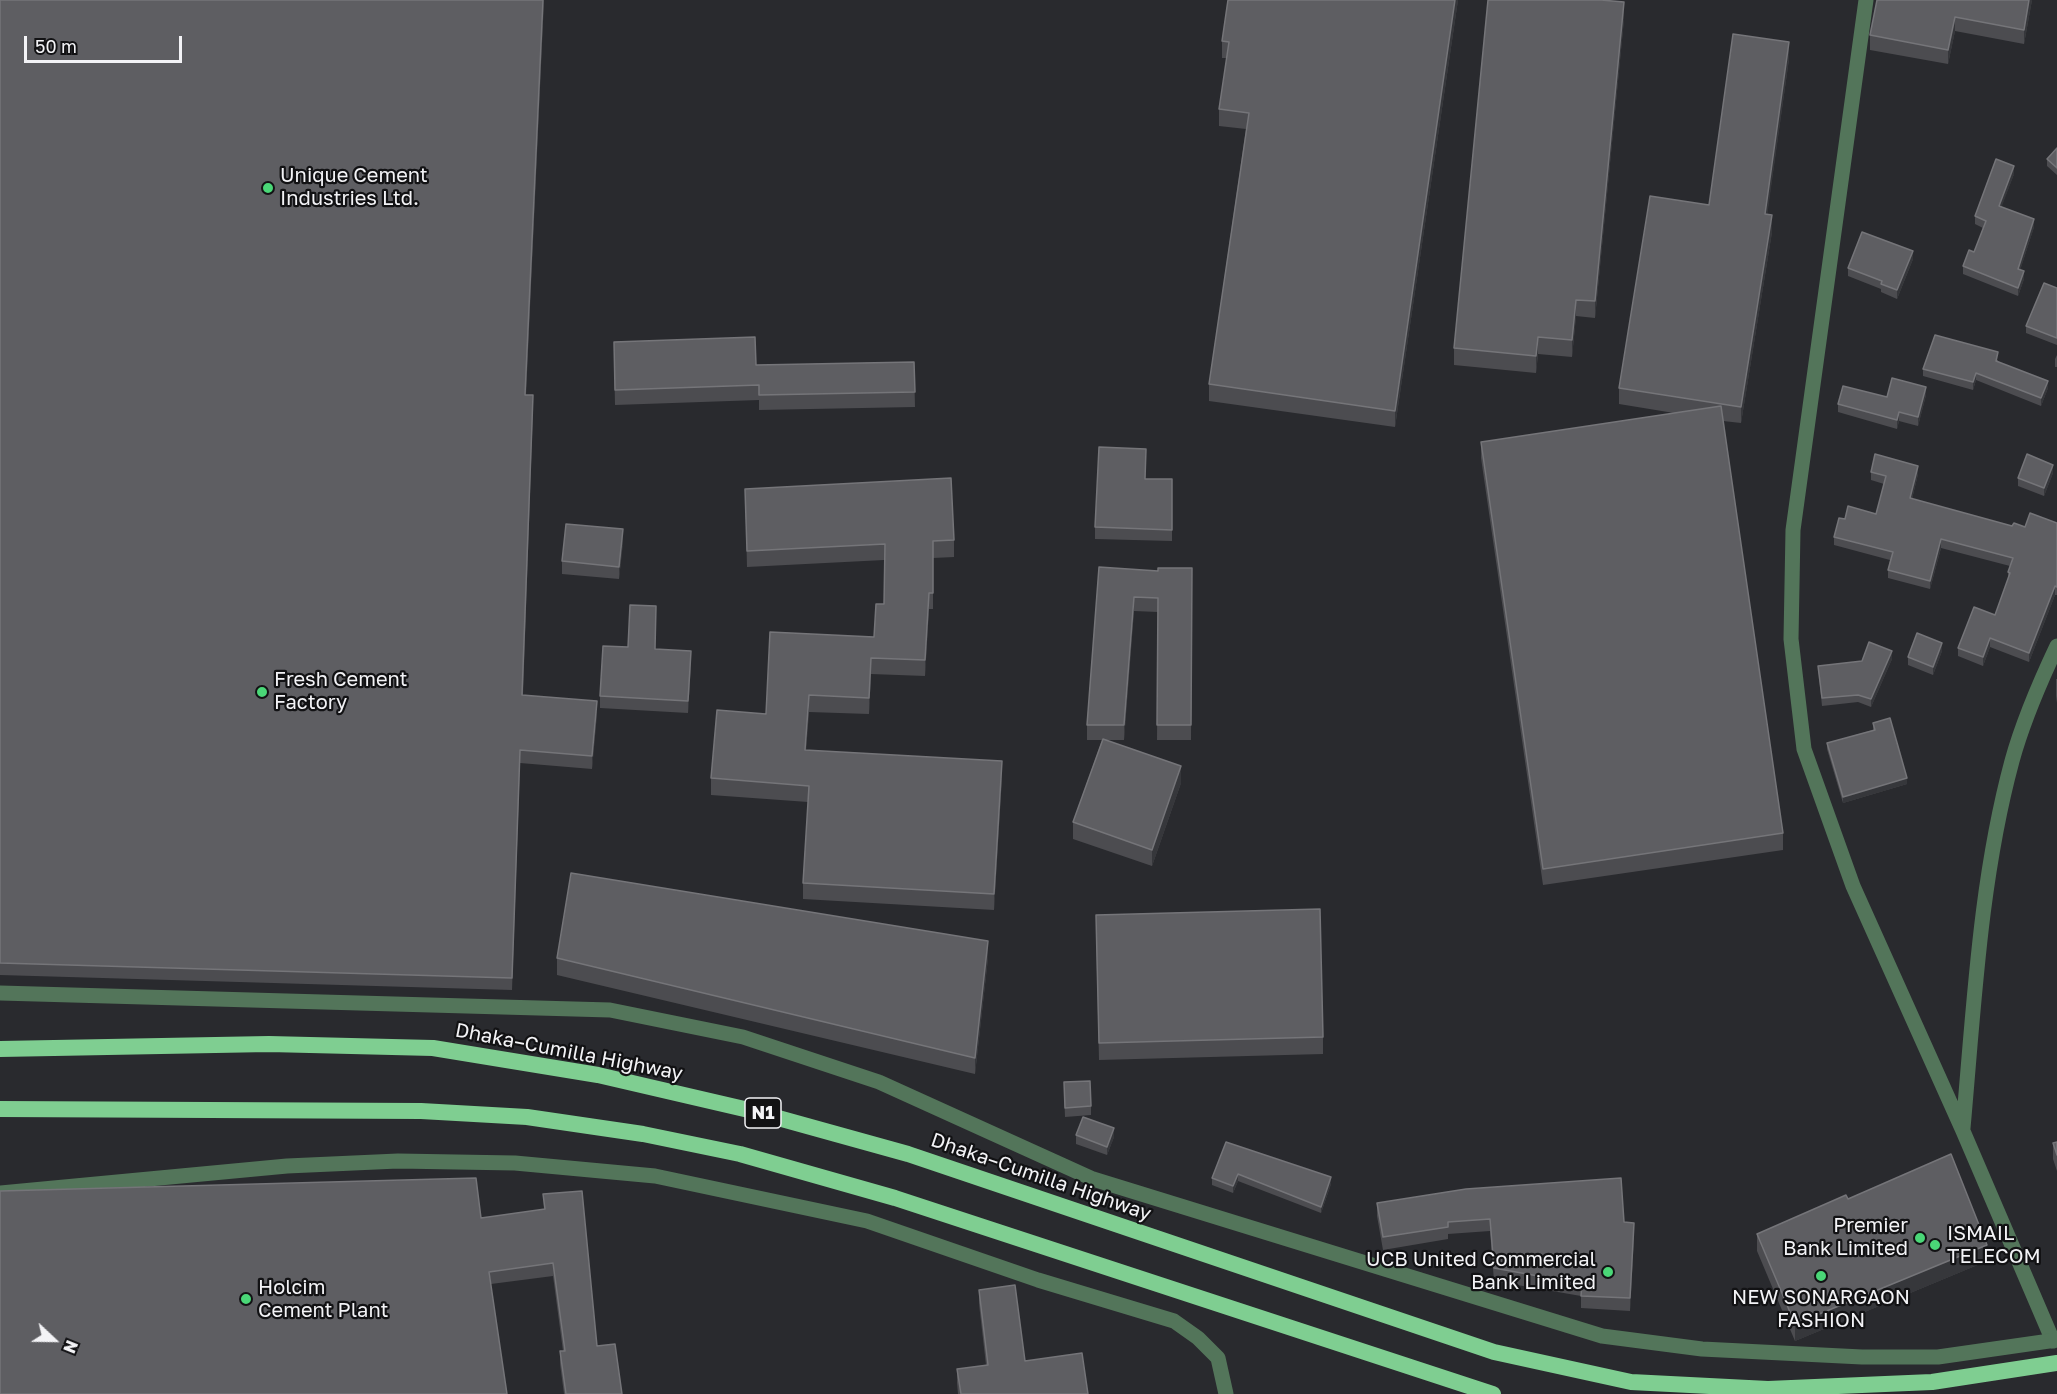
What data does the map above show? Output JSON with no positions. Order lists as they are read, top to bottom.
{
  "streets": {
    "highway": ["Dhaka–Cumilla Highway", "N1"]
  },
  "places": [
    "Unique Cement Industries Ltd.",
    "Fresh Cement Factory",
    "Premier Bank Limited",
    "ISMAIL TELECOM",
    "UCB United Commercial Bank Limited",
    "NEW SONARGAON FASHION",
    "Holcim Cement Plant"
  ],
  "scale_bar": "50 m",
  "north": "right"
}
